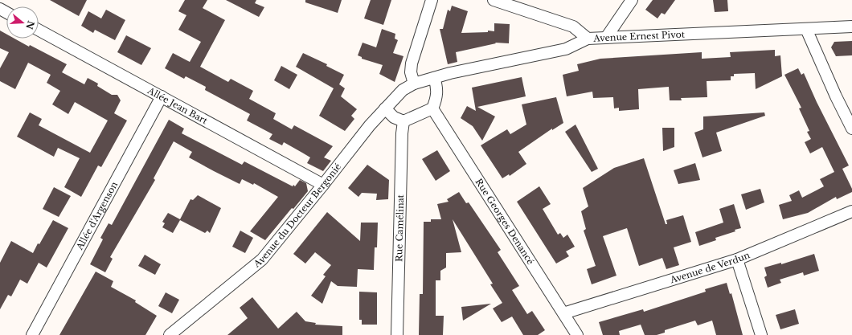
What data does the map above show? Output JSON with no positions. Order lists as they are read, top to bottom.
{
  "streets": {
    "street": [
      "Avenue Ernest Pivot",
      "Allée Jean Bart",
      "Avenue du Docteur Bergonié",
      "Allée d'Argenson",
      "Rue Georges Denancé",
      "Rue Camélinat",
      "Avenue de Verdun"
    ]
  },
  "crossings": [
    ["Avenue Ernest Pivot", "Avenue du Docteur Bergonié"],
    ["Allée Jean Bart", "Avenue du Docteur Bergonié"],
    ["Allée Jean Bart", "Allée d'Argenson"],
    ["Rue Georges Denancé", "Avenue de Verdun"]
  ],
  "north": "right"
}
